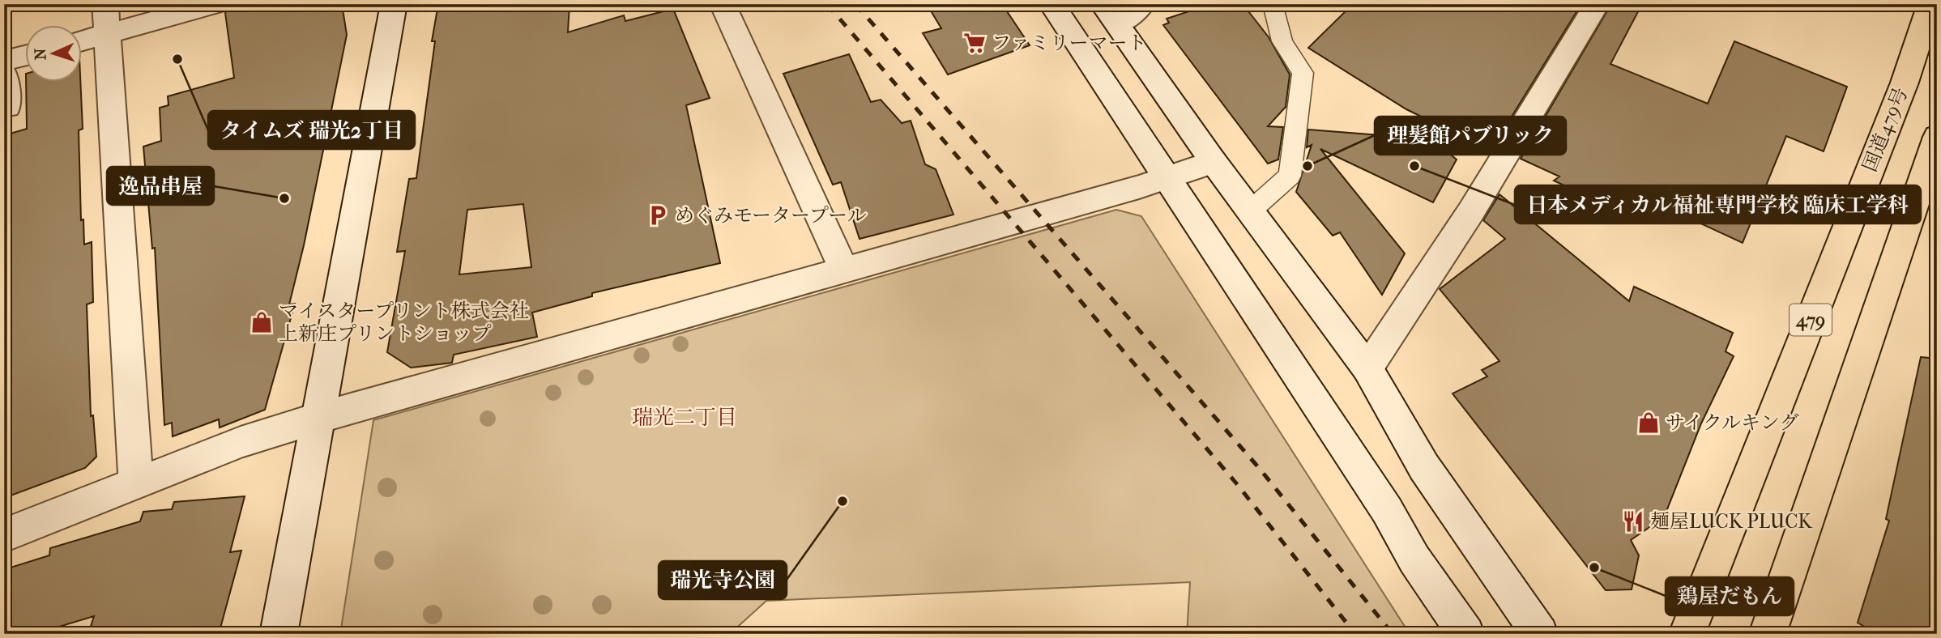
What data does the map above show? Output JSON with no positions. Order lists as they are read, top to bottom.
{
  "streets": {
    "highway": ["国道479号", "479"]
  },
  "districts": ["瑞光二丁目"],
  "places": {
    "supermarket": ["ファミリーマート"],
    "other": [
      "タイムズ 瑞光2丁目",
      "理髪館パブリック",
      "日本メディカル福祉専門学校 臨床工学科",
      "逸品串屋",
      "瑞光寺公園",
      "鶏屋だもん"
    ],
    "parking": ["めぐみモータープール"],
    "shop": ["マイスタープリント株式会社 上新庄プリントショップ", "サイクルキング"],
    "restaurant": ["麺屋LUCK PLUCK"]
  },
  "north": "left"
}
